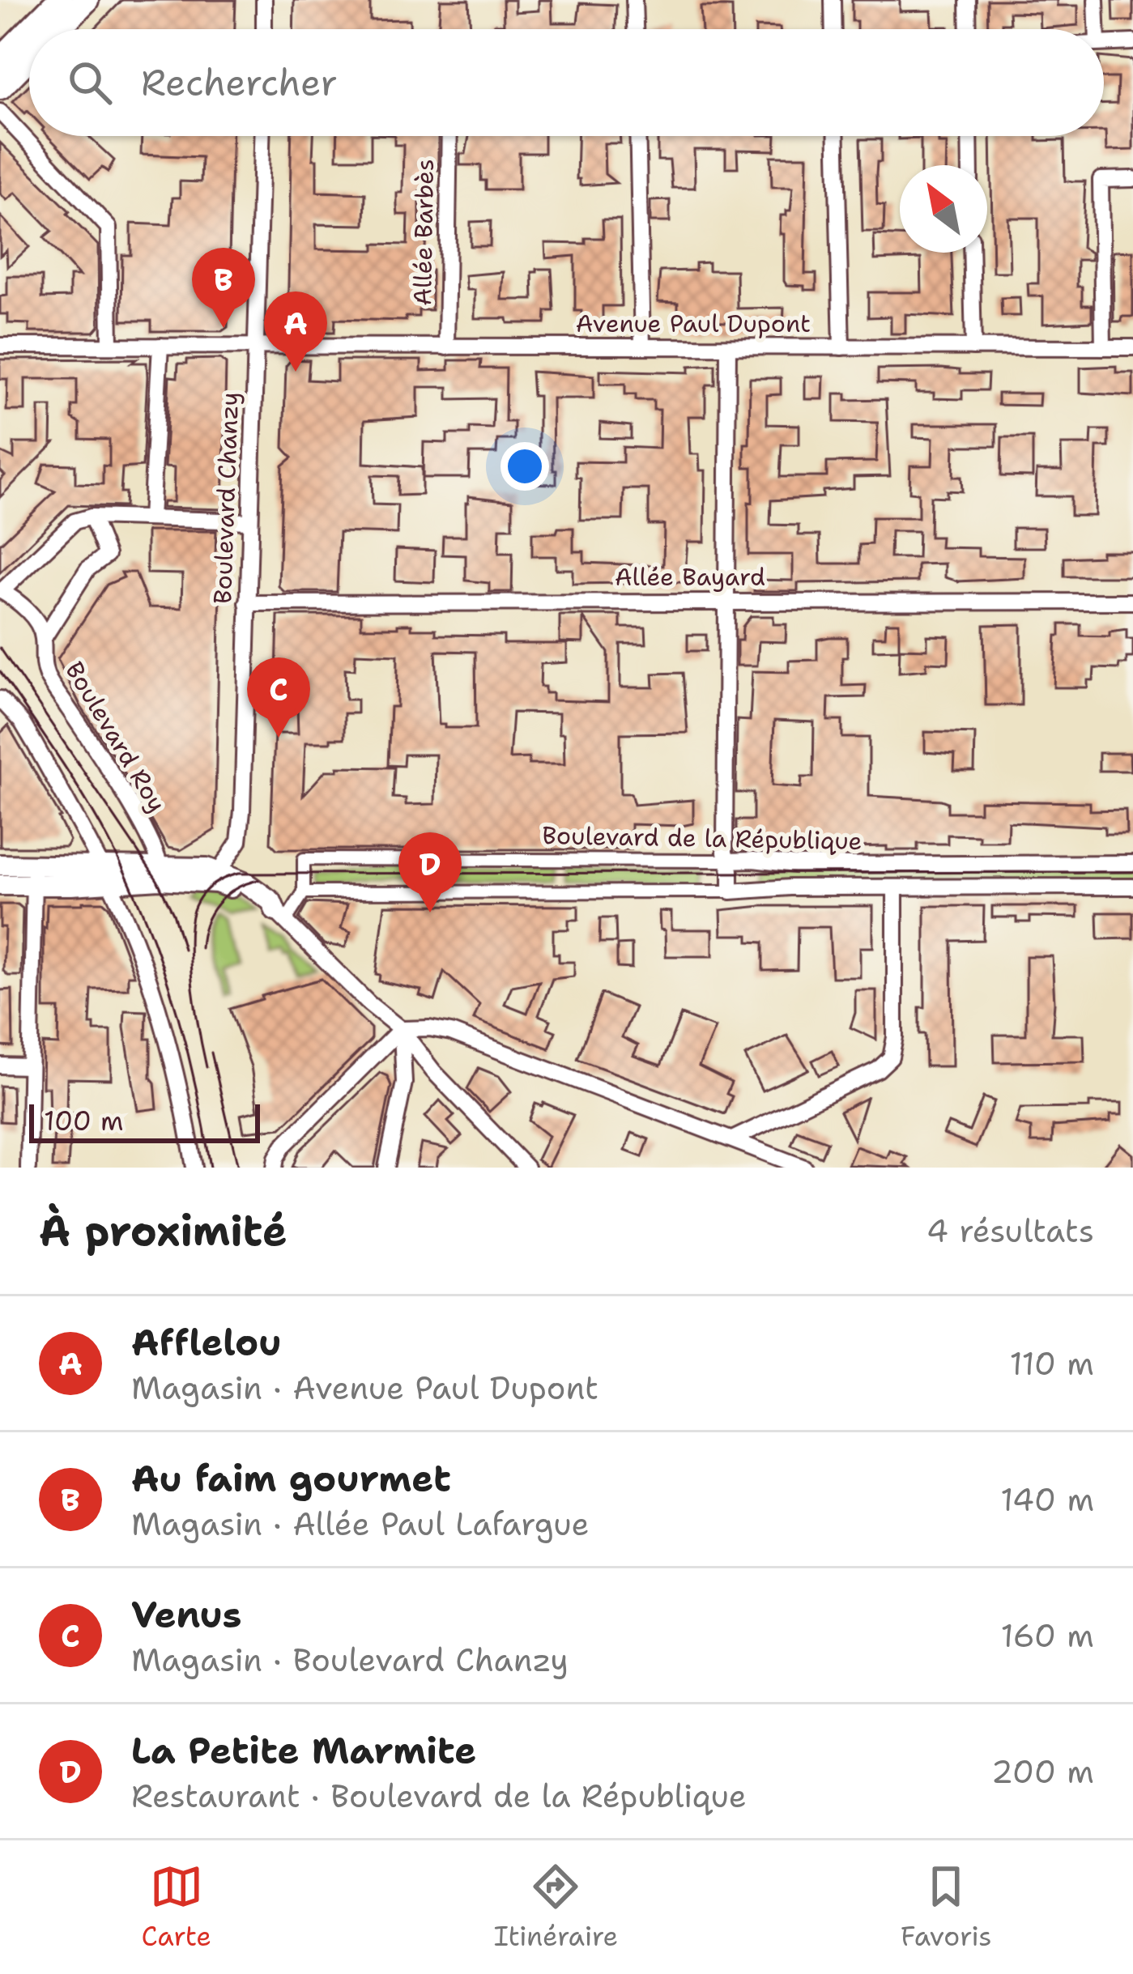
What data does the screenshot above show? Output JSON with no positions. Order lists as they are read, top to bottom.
{
  "streets": {
    "street": [
      "Allée Barbès",
      "Avenue Paul Dupont",
      "Boulevard Chanzy",
      "Allée Bayard",
      "Boulevard Roy",
      "Boulevard de la République"
    ]
  },
  "crossings": [
    ["Allée Barbès", "Avenue Paul Dupont"],
    ["Avenue Paul Dupont", "Boulevard Chanzy"],
    ["Boulevard Chanzy", "Allée Bayard"]
  ],
  "scale_bar": "100 m",
  "north": "top left",
  "page": {
    "search": "Rechercher",
    "pins": [
      "B",
      "A",
      "C",
      "D"
    ],
    "scale": "100 m",
    "heading": ["À proximité", "4 résultats"],
    "list": [
      {
        "mark": "A",
        "name": "Afflelou",
        "note": "Magasin · Avenue Paul Dupont",
        "value": "110 m"
      },
      {
        "mark": "B",
        "name": "Au faim gourmet",
        "note": "Magasin · Allée Paul Lafargue",
        "value": "140 m"
      },
      {
        "mark": "C",
        "name": "Venus",
        "note": "Magasin · Boulevard Chanzy",
        "value": "160 m"
      },
      {
        "mark": "D",
        "name": "La Petite Marmite",
        "note": "Restaurant · Boulevard de la République",
        "value": "200 m"
      }
    ],
    "nav": ["Carte", "Itinéraire", "Favoris"]
  }
}
